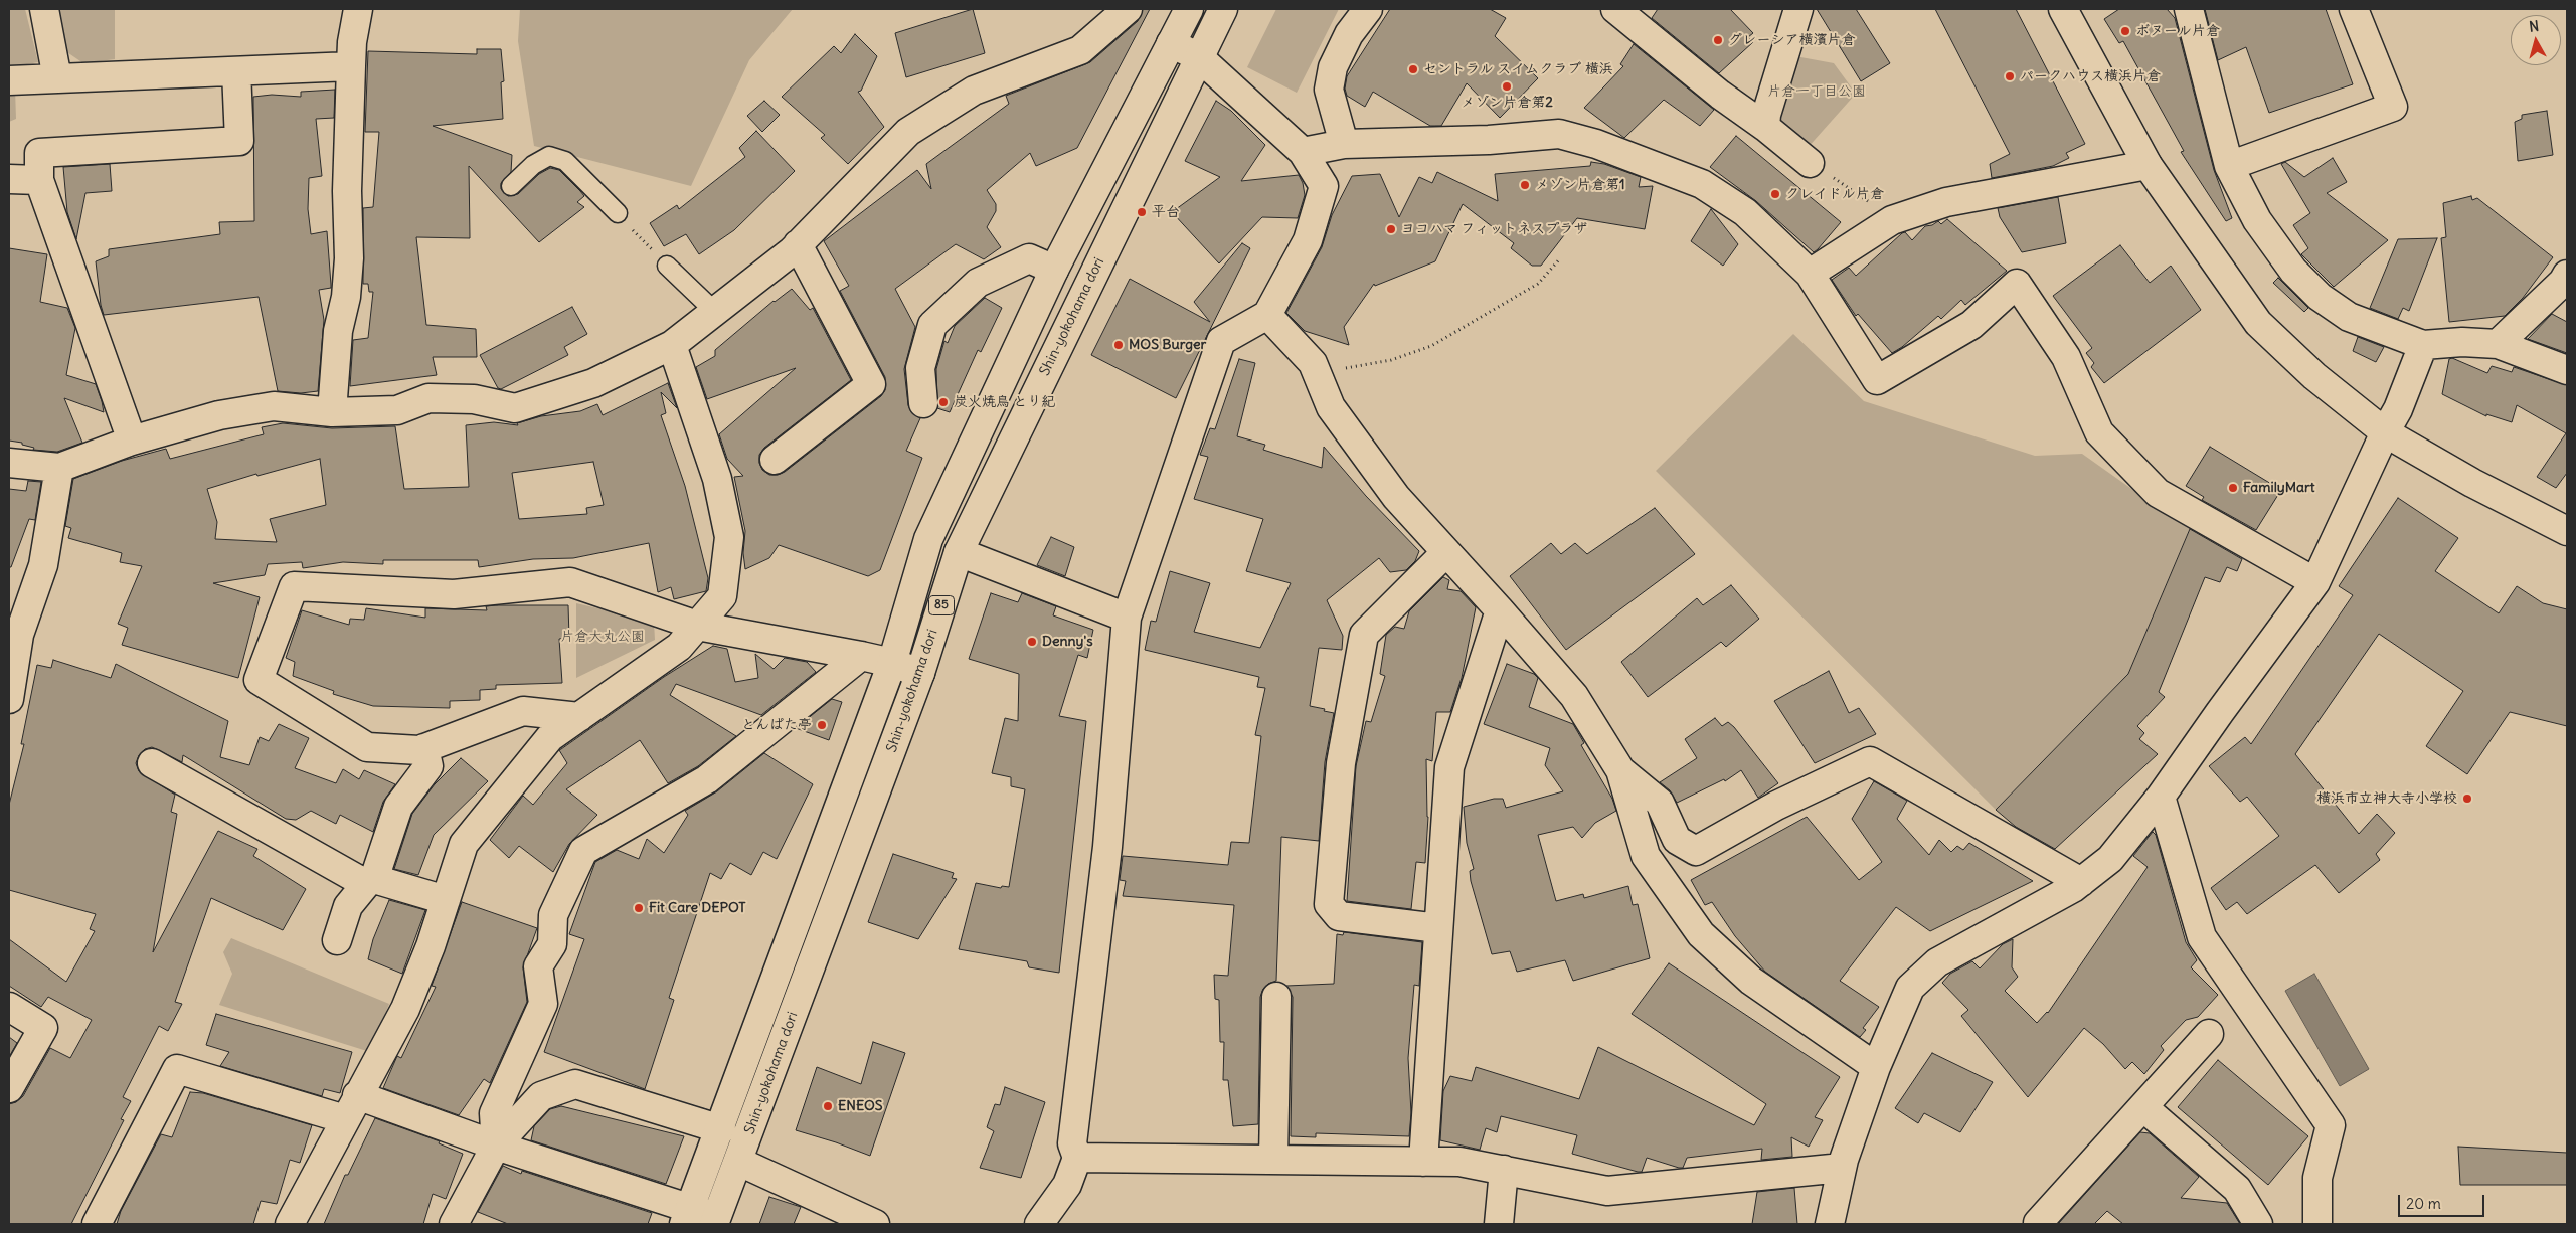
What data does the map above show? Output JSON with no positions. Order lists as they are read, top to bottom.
{
  "streets": {
    "street": ["Shin-yokohama dori", "85"]
  },
  "parks": ["片倉一丁目公園", "片倉大丸公園"],
  "places": [
    "ボヌール片倉",
    "グレーシア横濱片倉",
    "セントラル スイムクラブ 横浜",
    "パークハウス横浜片倉",
    "メゾン片倉第2",
    "メゾン片倉第1",
    "クレイドル片倉",
    "平台",
    "ヨコハマ フィットネスプラザ",
    "MOS Burger",
    "炭火焼鳥 とり紀",
    "FamilyMart",
    "Denny's",
    "とんぱた亭",
    "横浜市立神大寺小学校",
    "Fit Care DEPOT",
    "ENEOS"
  ],
  "scale_bar": "20 m",
  "north": "top"
}
